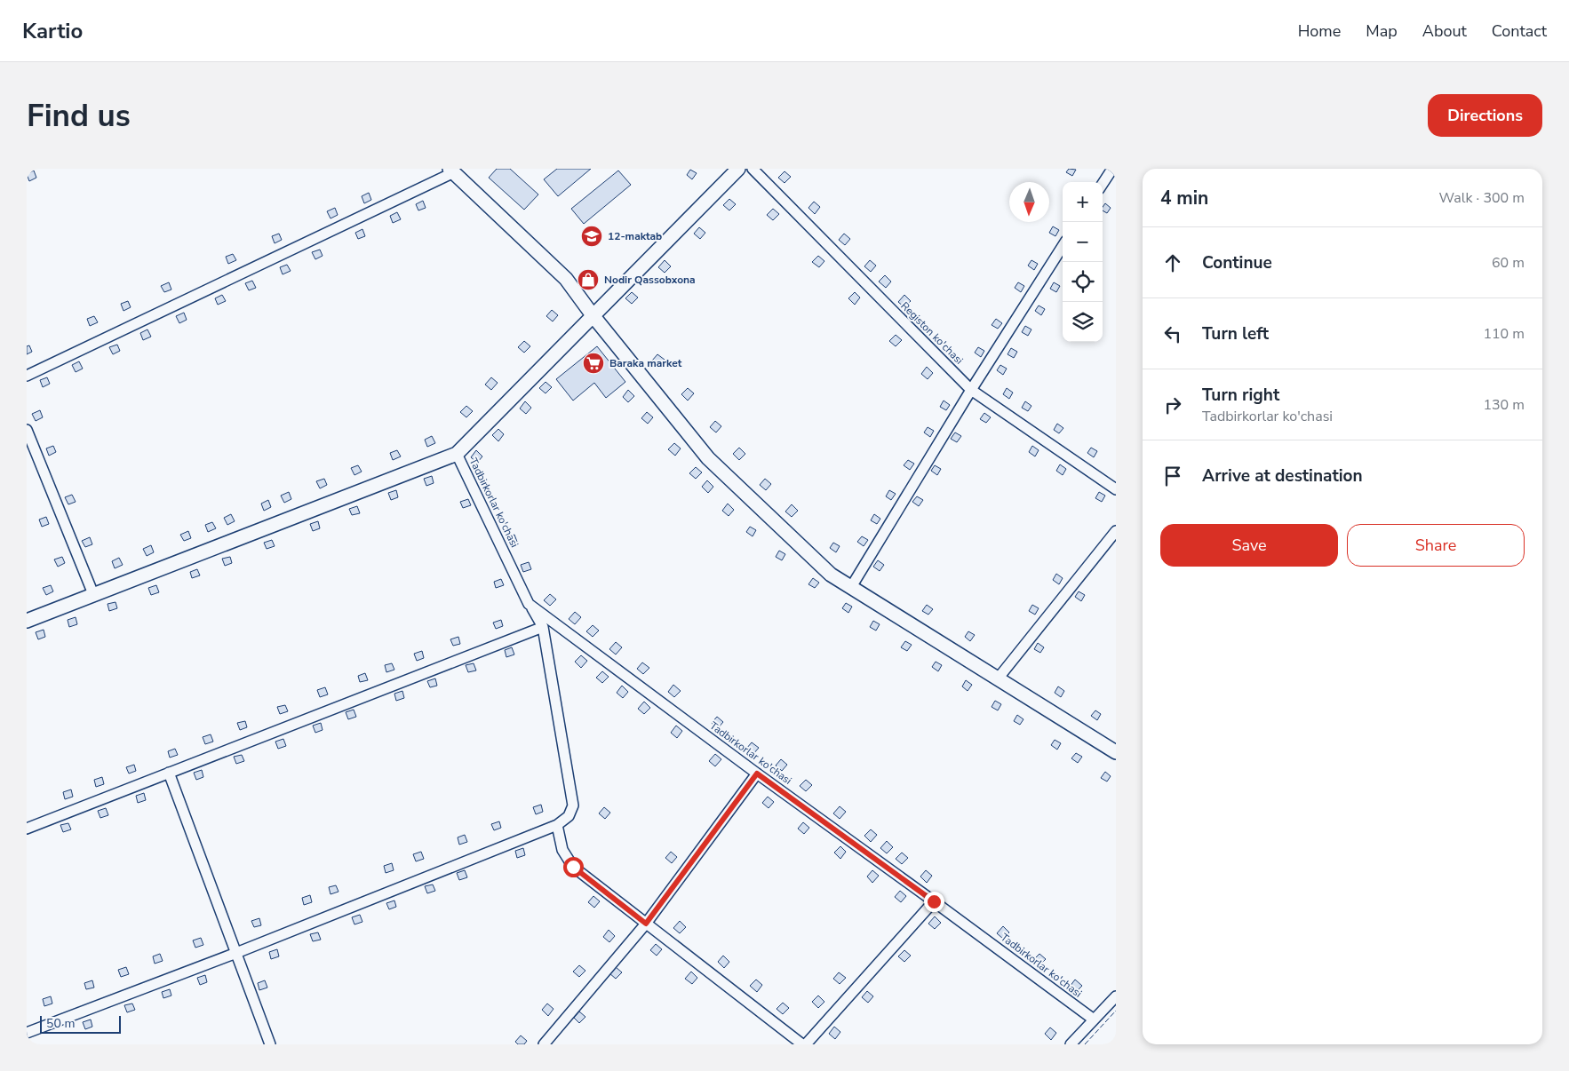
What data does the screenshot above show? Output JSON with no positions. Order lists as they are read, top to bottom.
{
  "streets": {
    "street": ["Registon ko'chasi", "Tadbirkorlar ko'chasi"]
  },
  "places": {
    "school or university": ["12-maktab"],
    "shop": ["Nodir Qassobxona"],
    "supermarket": ["Baraka market"]
  },
  "scale_bar": "50 m",
  "north": "bottom",
  "page": {
    "header": "Kartio",
    "nav": [
      "Home",
      "Map",
      "About",
      "Contact"
    ],
    "buttons": [
      "Directions",
      ["Save", "Share"]
    ],
    "title": "Find us",
    "heading": ["4 min", "Walk · 300 m"],
    "map_buttons": ["+", "−"],
    "list": [
      ["Continue", "60 m"],
      ["Turn left", "110 m"],
      ["Turn right", "Tadbirkorlar ko'chasi", "130 m"],
      "Arrive at destination"
    ],
    "scale": "50 m"
  }
}
